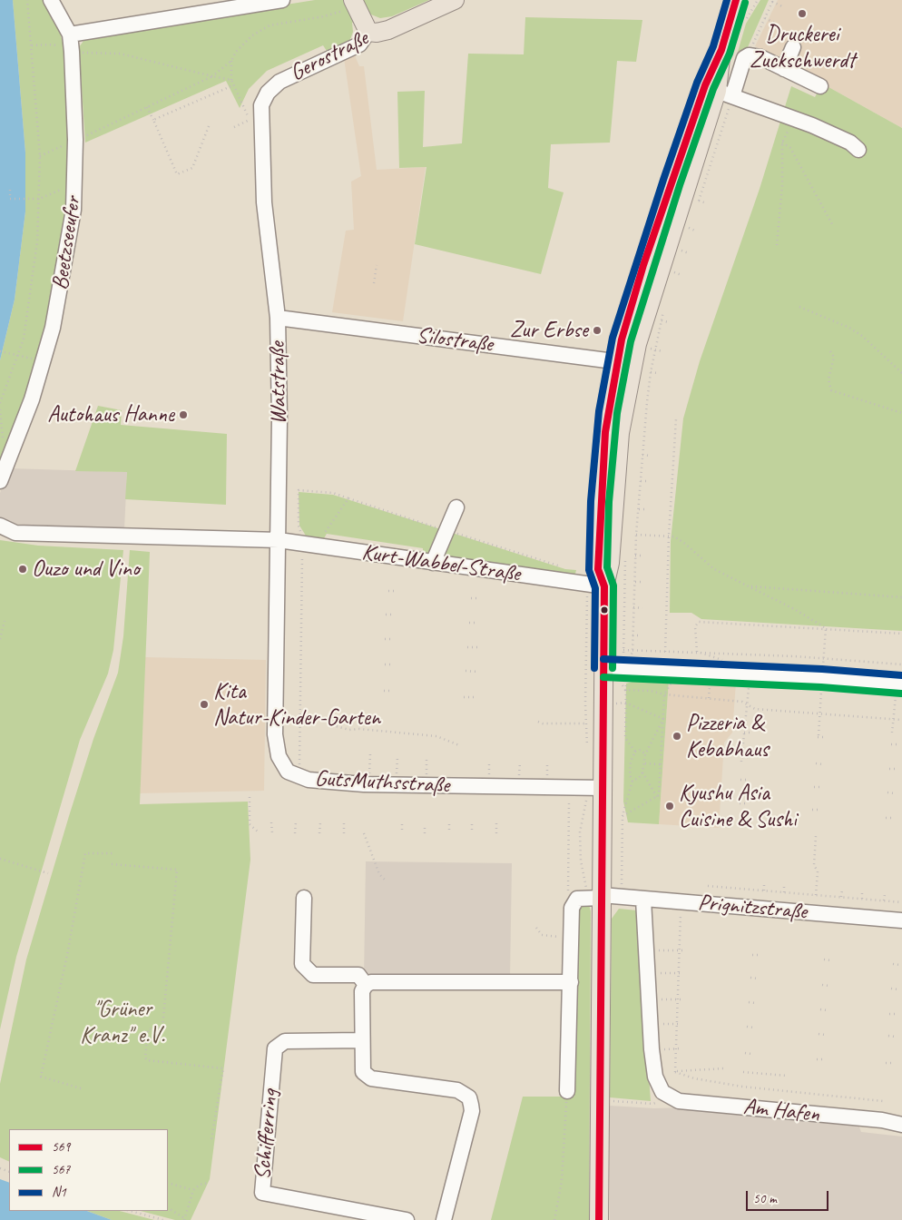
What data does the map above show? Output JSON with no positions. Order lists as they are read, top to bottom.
{
  "streets": {
    "main road": ["Gerostraße"],
    "street": [
      "Beetzseeufer",
      "Silostraße",
      "Watstraße",
      "Kurt-Wabbel-Straße",
      "GutsMuthsstraße",
      "Prignitzstraße",
      "Am Hafen",
      "Schifferring"
    ]
  },
  "crossings": [
    ["Gerostraße", "Watstraße"],
    ["Silostraße", "Watstraße"],
    ["Watstraße", "Kurt-Wabbel-Straße"],
    ["Watstraße", "GutsMuthsstraße"],
    ["Kurt-Wabbel-Straße", "GutsMuthsstraße"]
  ],
  "parks": ["\"Grüner Kranz\" e.V."],
  "places": [
    "Druckerei Zuckschwerdt",
    "Zur Erbse",
    "Autohaus Hanne",
    "Ouzo und Vino",
    "Kita Natur-Kinder-Garten",
    "Pizzeria & Kebabhaus",
    "Kyushu Asia Cuisine & Sushi"
  ],
  "lines": ["transit line 569", "transit line N1", "transit line 567"],
  "legend": ["569", "567", "N1"],
  "scale_bar": "50 m"
}
